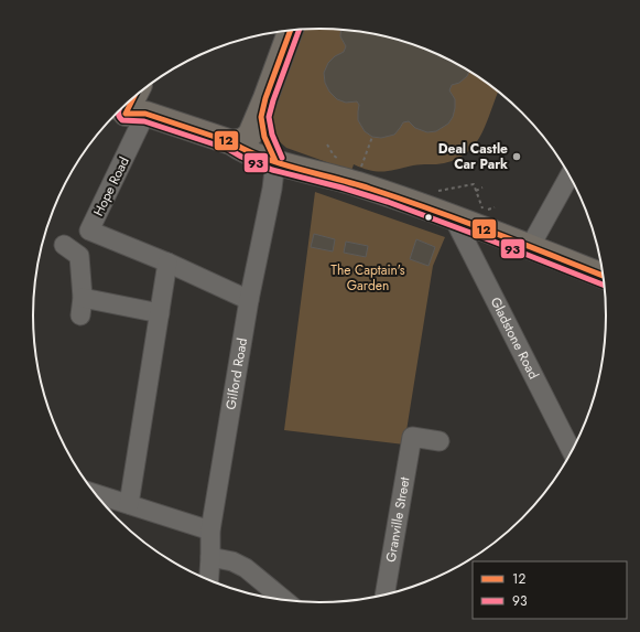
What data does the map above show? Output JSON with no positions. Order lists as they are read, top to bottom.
{
  "streets": {
    "street": [
      "Hope Road",
      "Gladstone Road",
      "Gilford Road",
      "Granville Street"
    ]
  },
  "crossings": [
    ["Hope Road", "Gilford Road"]
  ],
  "parks": ["The Captain's Garden"],
  "places": ["Deal Castle Car Park"],
  "lines": ["transit line 93", "transit line 12"],
  "legend": ["12", "93"]
}
